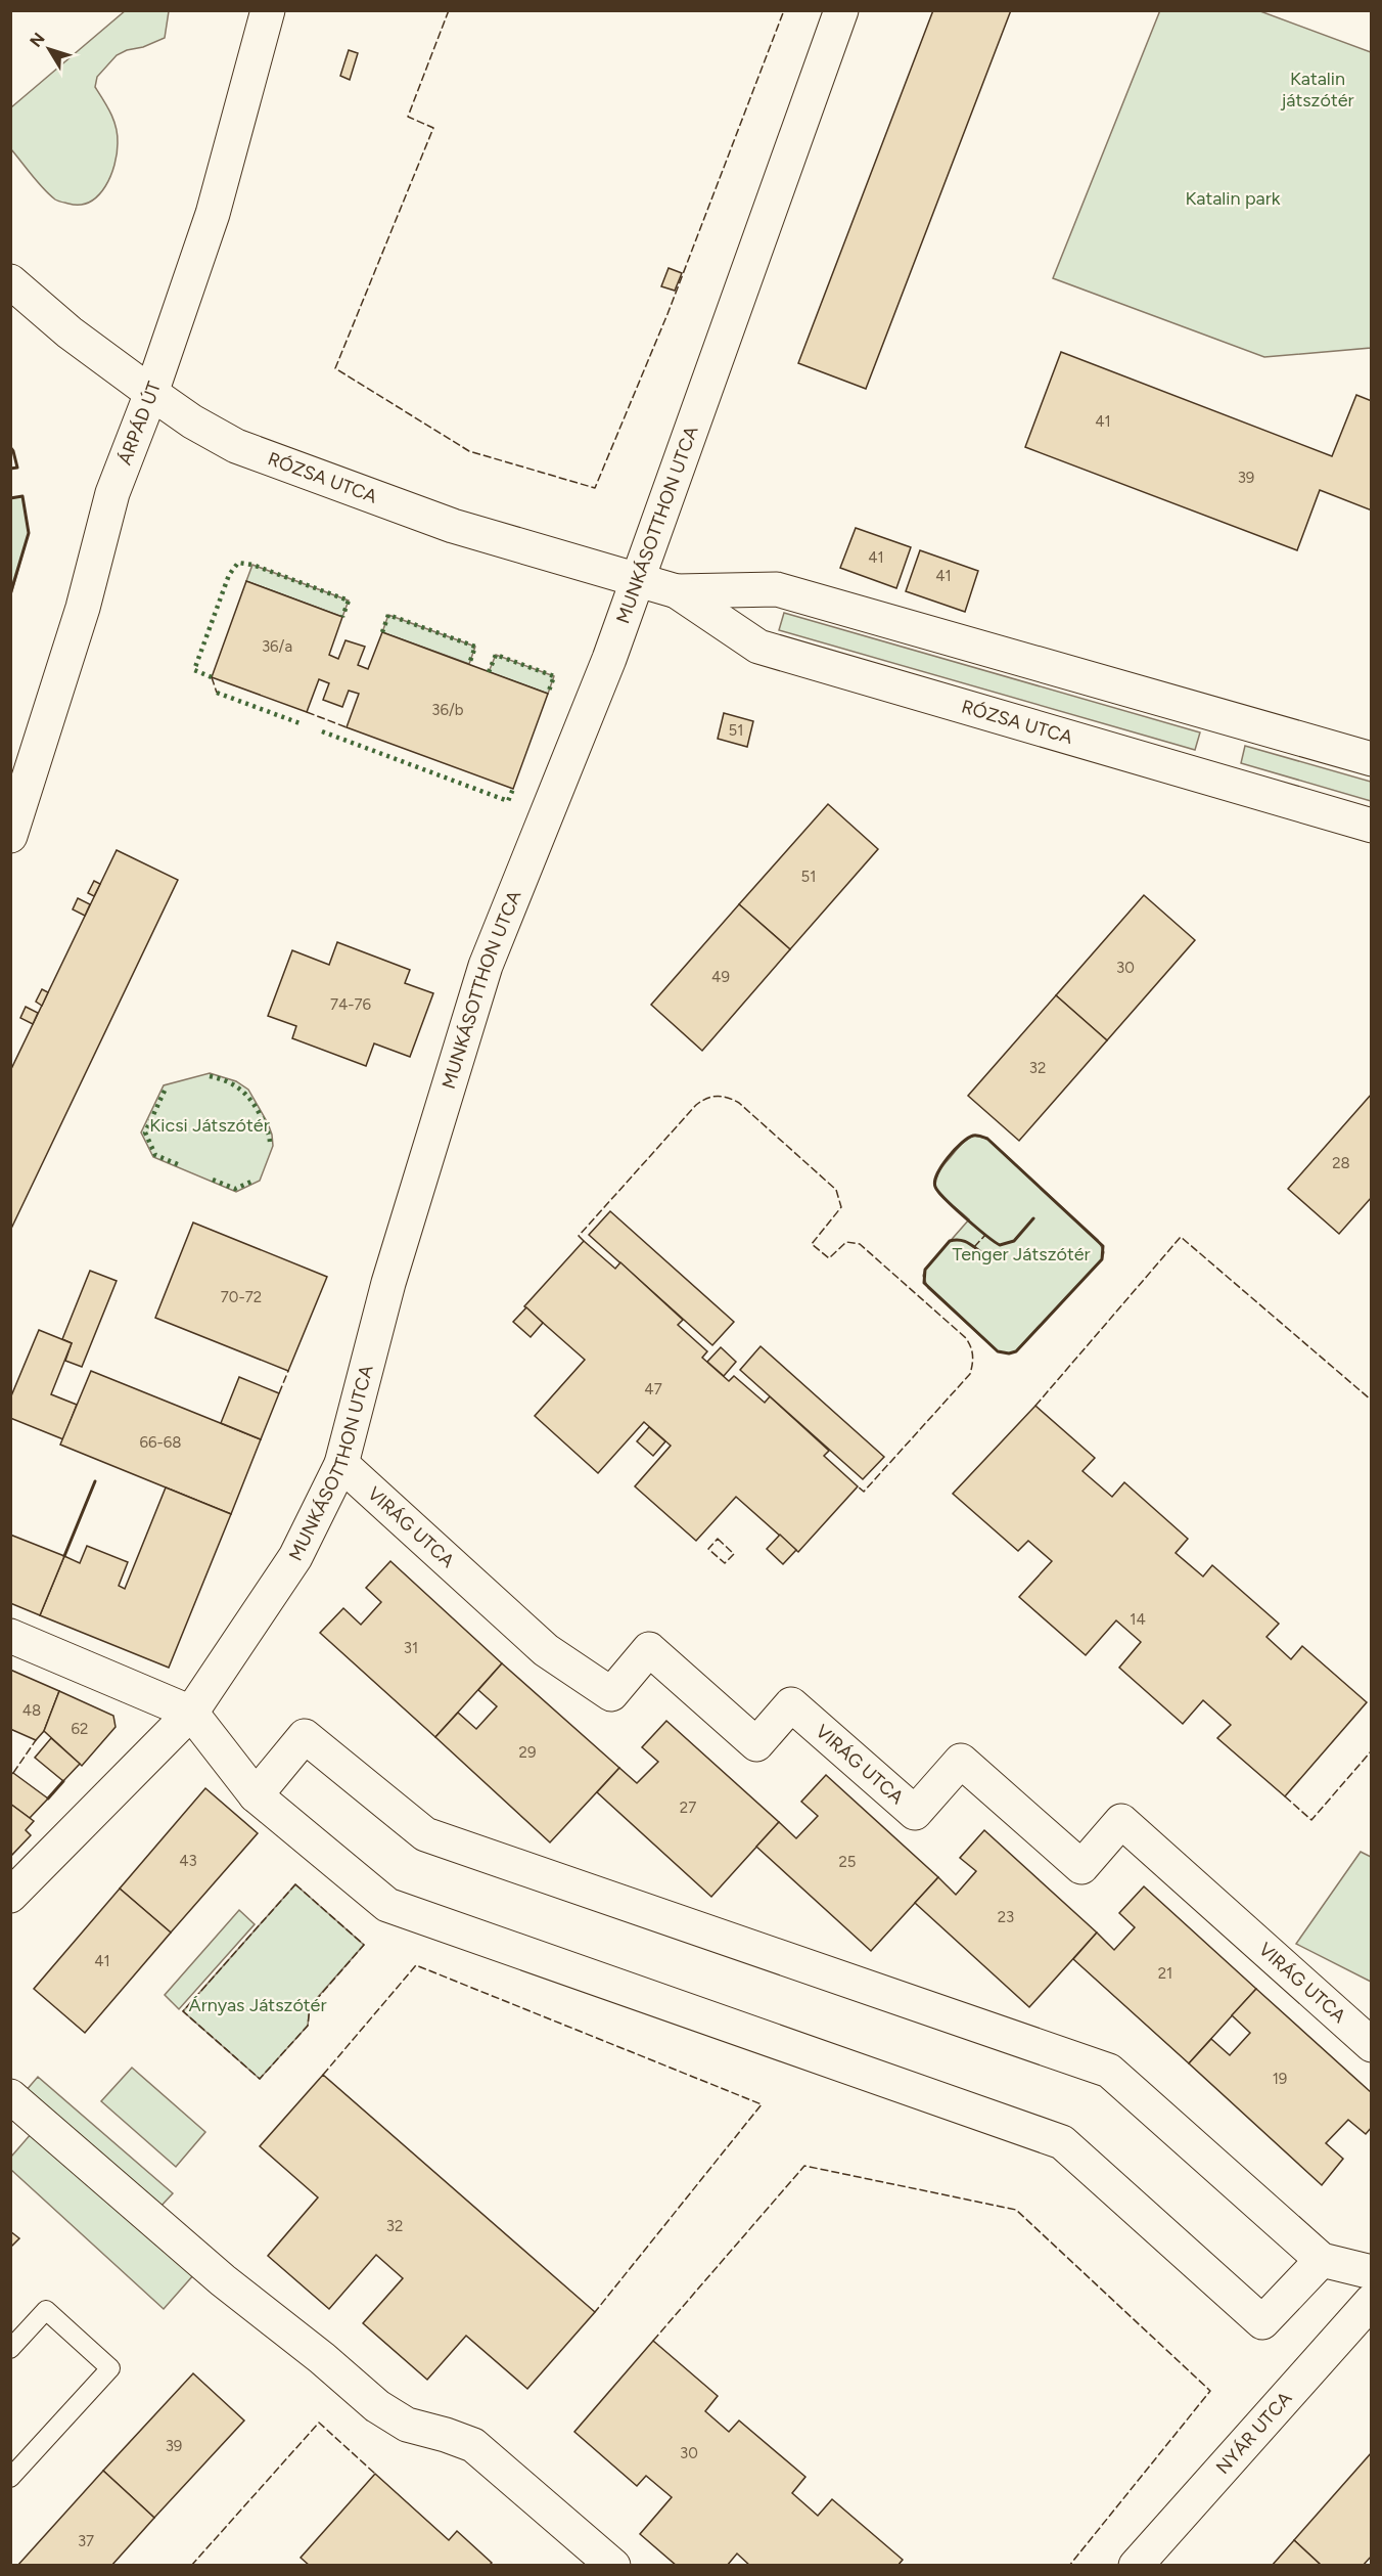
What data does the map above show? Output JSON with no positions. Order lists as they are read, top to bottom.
{
  "streets": {
    "street": [
      "ÁRPÁD ÚT",
      "RÓZSA UTCA",
      "MUNKÁSOTTHON UTCA",
      "VIRÁG UTCA",
      "NYÁR UTCA"
    ]
  },
  "crossings": [
    ["ÁRPÁD ÚT", "RÓZSA UTCA"],
    ["RÓZSA UTCA", "MUNKÁSOTTHON UTCA"],
    ["MUNKÁSOTTHON UTCA", "VIRÁG UTCA"]
  ],
  "parks": [
    "Katalin játszótér",
    "Katalin park",
    "Kicsi Játszótér",
    "Tenger Játszótér",
    "Árnyas Játszótér"
  ],
  "house_numbers": [
    "41",
    "39",
    "41",
    "41",
    "36/a",
    "36/b",
    "51",
    "51",
    "30",
    "49",
    "74-76",
    "32",
    "28",
    "70-72",
    "47",
    "66-68",
    "14",
    "31",
    "48",
    "62",
    "29",
    "27",
    "43",
    "25",
    "23",
    "41",
    "21",
    "19",
    "32",
    "39",
    "30",
    "37"
  ],
  "north": "top left"
}
